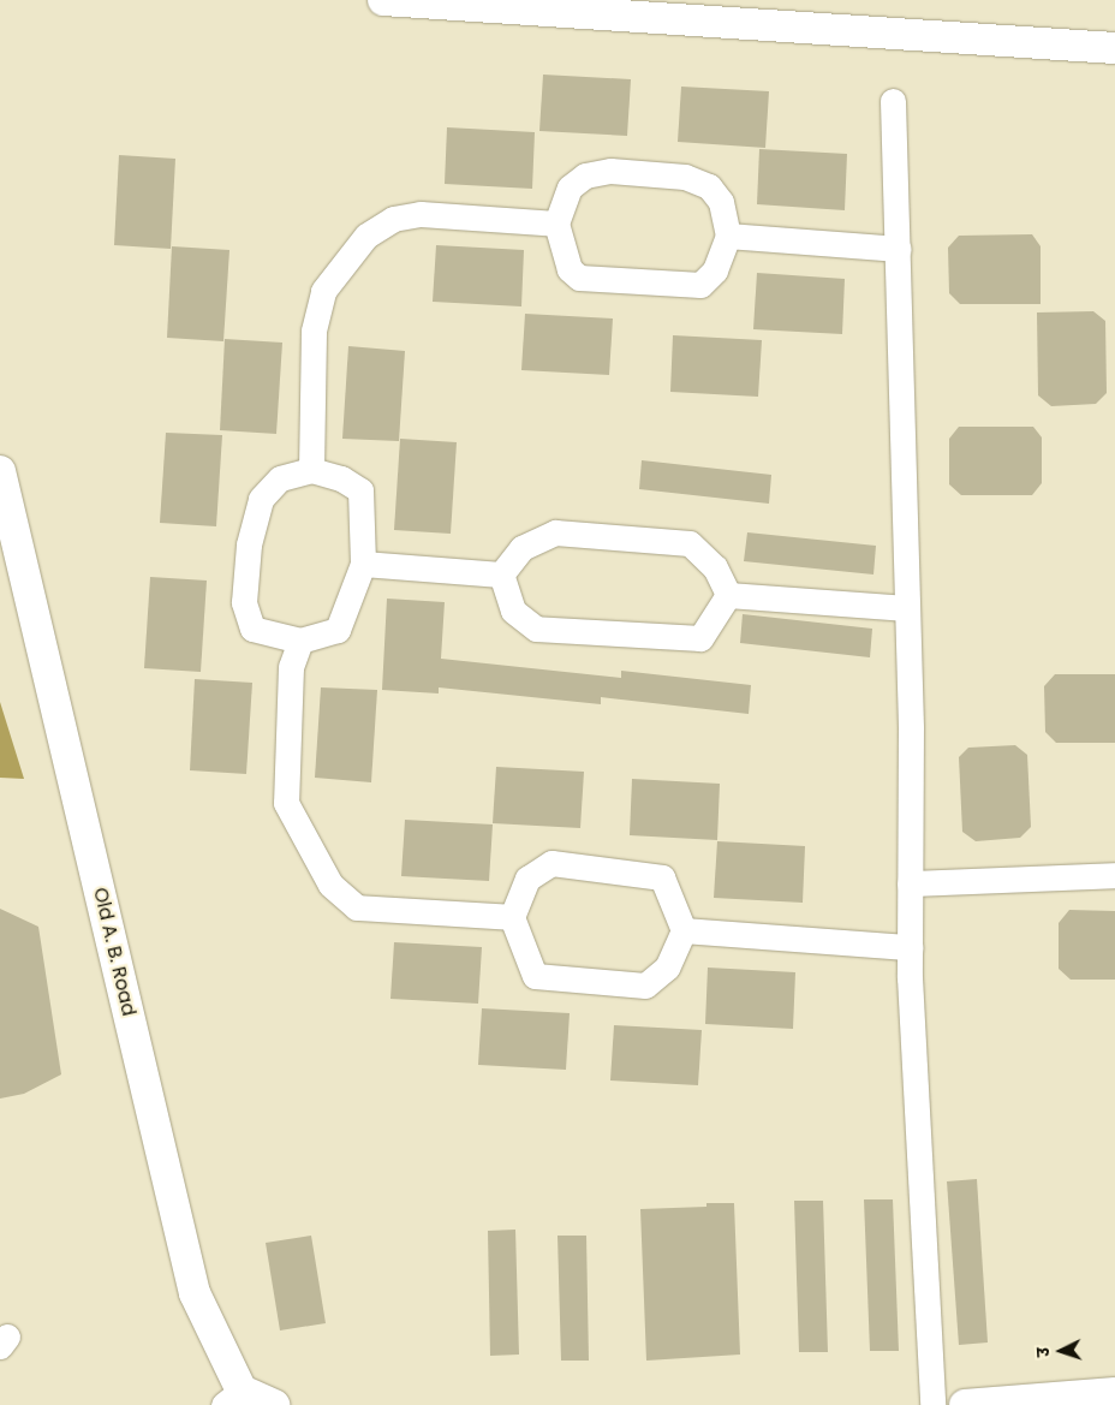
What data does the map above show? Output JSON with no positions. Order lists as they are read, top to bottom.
{
  "streets": {
    "street": ["Old A. B. Road"]
  },
  "north": "left"
}
